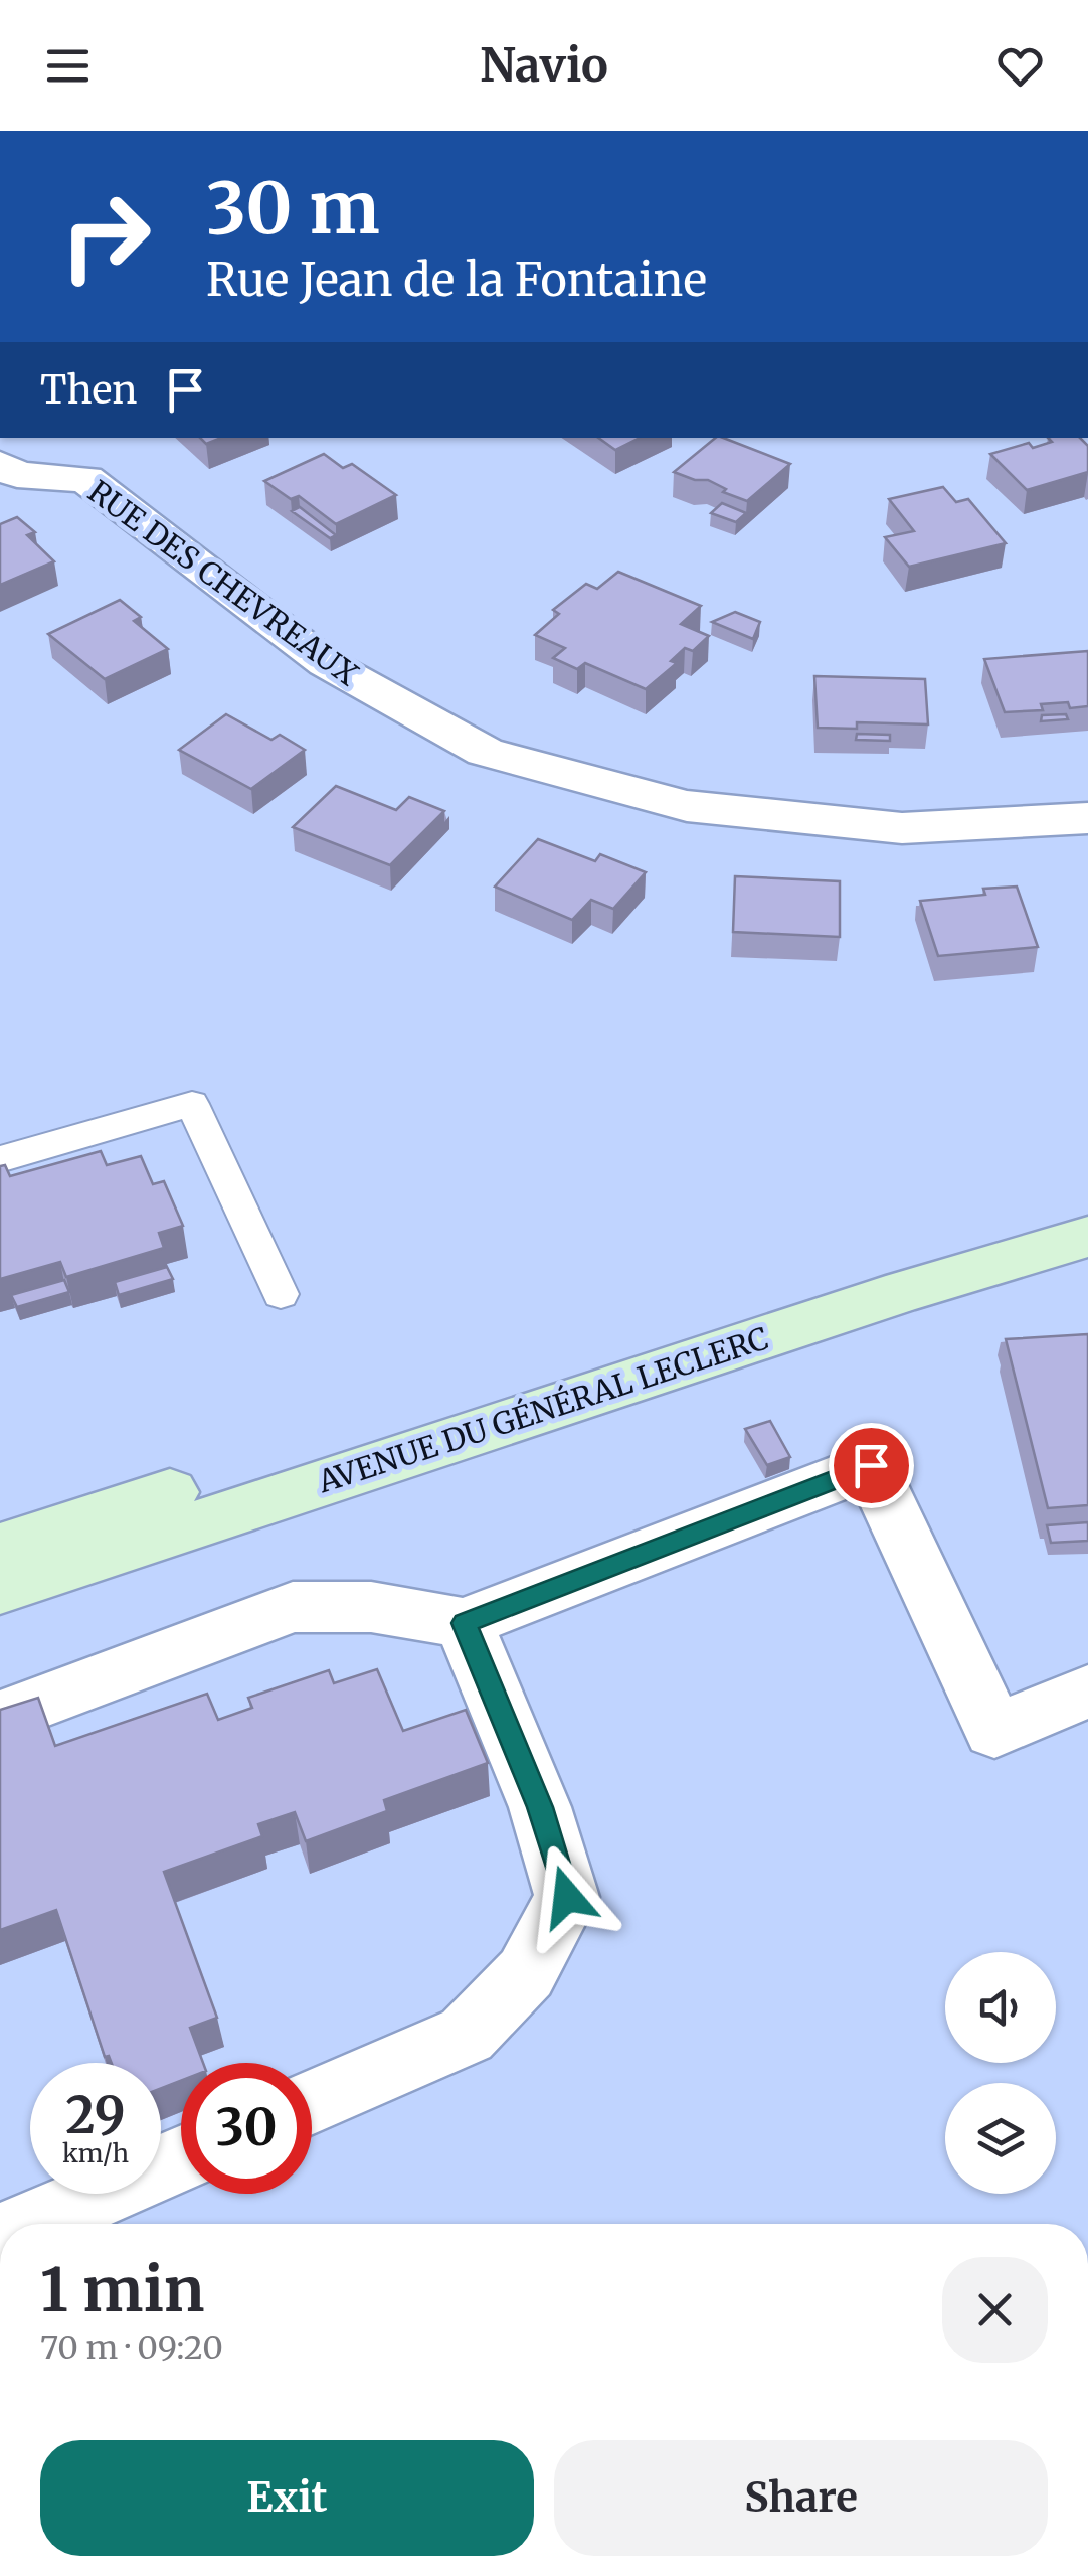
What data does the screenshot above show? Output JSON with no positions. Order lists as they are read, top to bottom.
{
  "streets": {
    "main road": ["AVENUE DU GÉNÉRAL LECLERC"],
    "street": ["RUE DES CHEVREAUX"]
  },
  "page": {
    "header": "Navio",
    "turn": ["30 m", "Rue Jean de la Fontaine"],
    "then": "Then",
    "speed": "29 km/h",
    "limit": "30",
    "heading": ["1 min", "70 m · 09:20"],
    "buttons": ["Exit", "Share"]
  }
}
